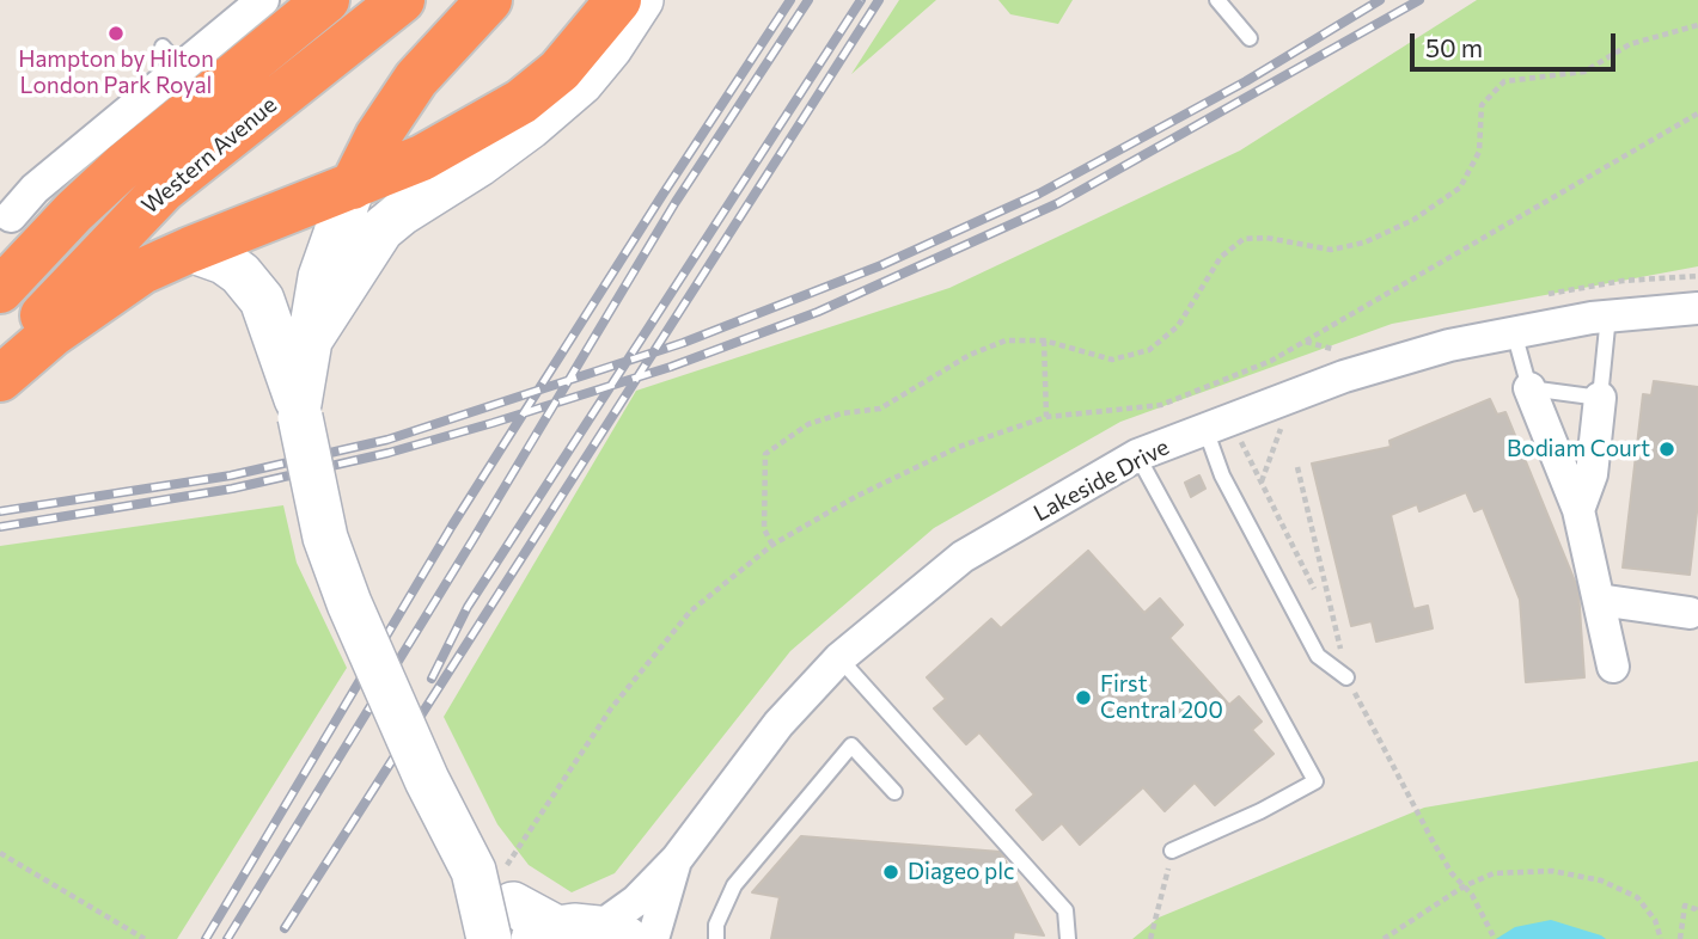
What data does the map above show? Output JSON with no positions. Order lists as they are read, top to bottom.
{
  "streets": {
    "highway": ["Western Avenue"],
    "street": ["Lakeside Drive"]
  },
  "places": [
    "Hampton by Hilton London Park Royal",
    "Bodiam Court",
    "First Central 200",
    "Diageo plc"
  ],
  "scale_bar": "50 m"
}
